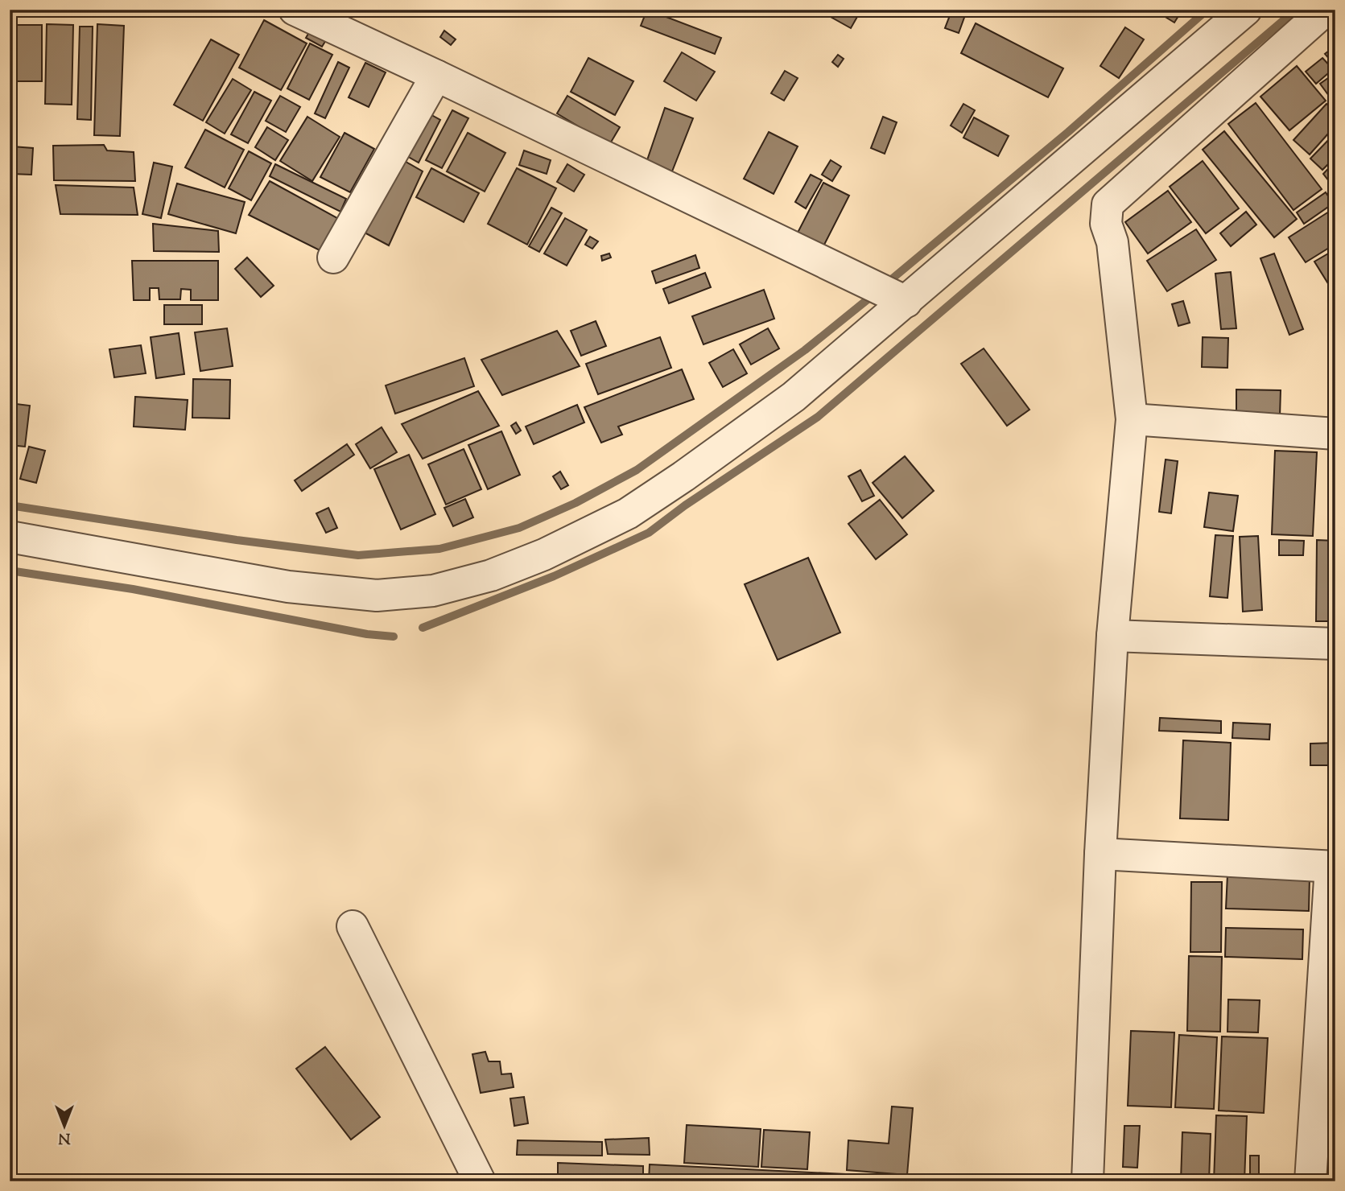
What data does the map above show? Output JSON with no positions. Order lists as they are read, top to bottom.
{
  "north": "bottom"
}
